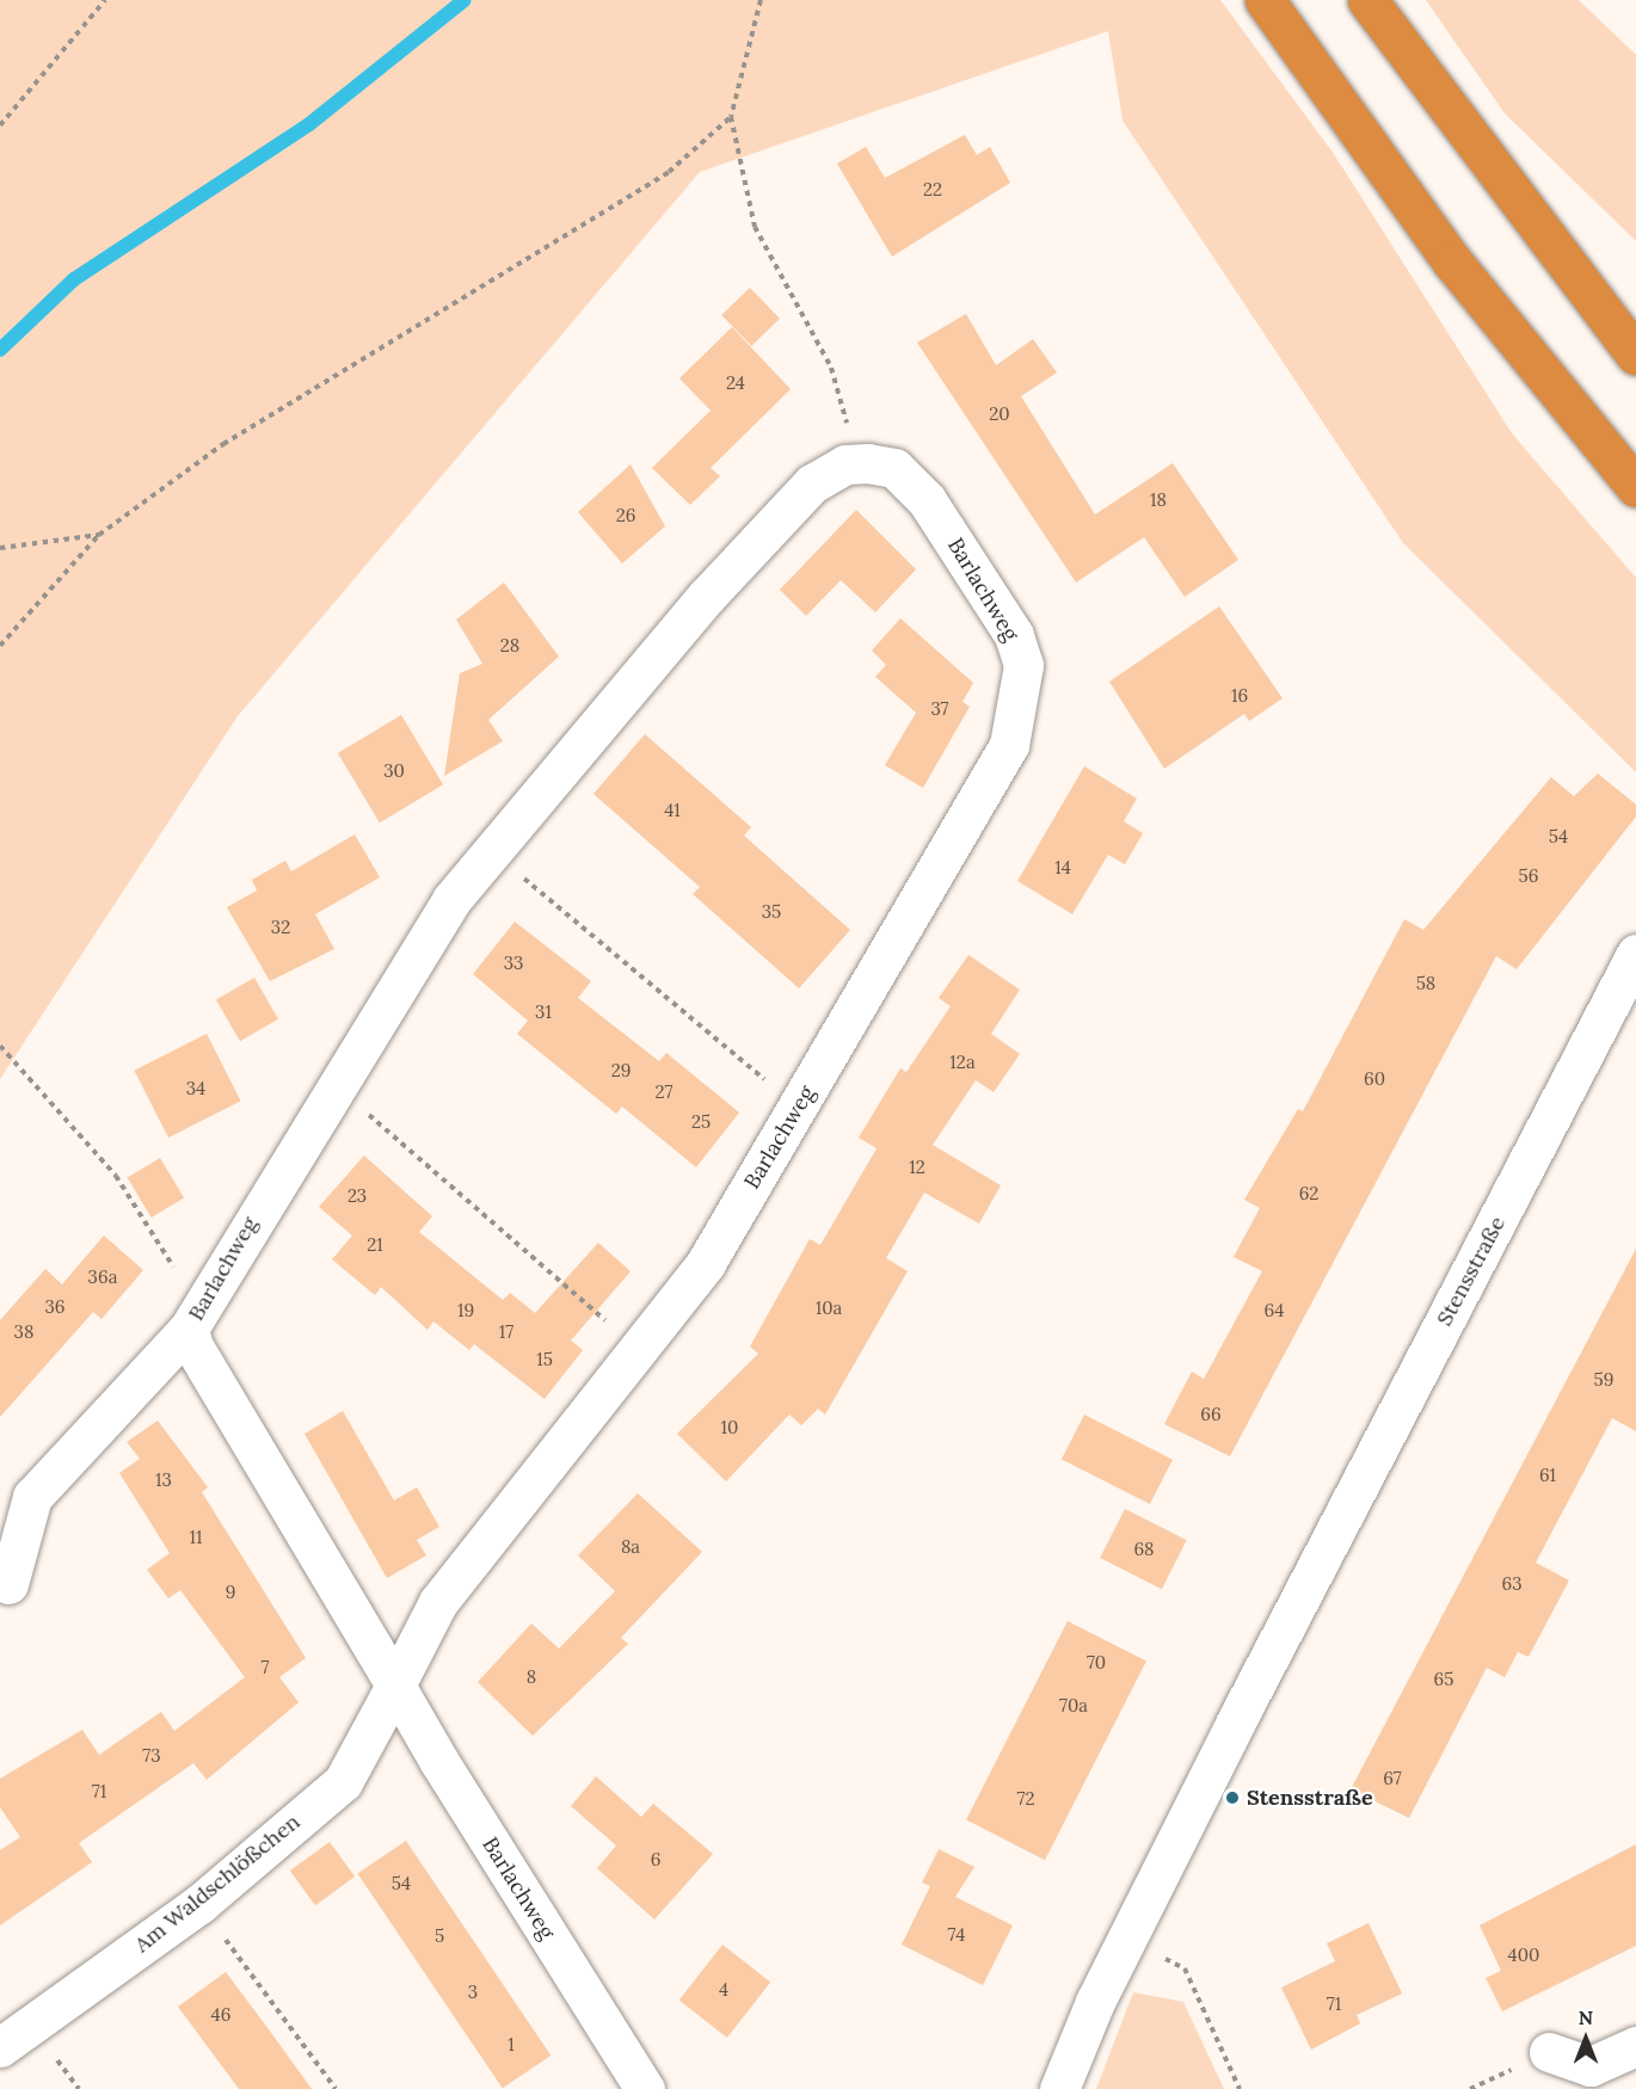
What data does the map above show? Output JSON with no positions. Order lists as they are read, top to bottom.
{
  "streets": {
    "street": ["Barlachweg", "Stensstraße", "Am Waldschlößchen"]
  },
  "crossings": [
    ["Barlachweg", "Am Waldschlößchen"]
  ],
  "places": ["Stensstraße"],
  "house_numbers": [
    "22",
    "24",
    "20",
    "18",
    "26",
    "28",
    "16",
    "37",
    "30",
    "41",
    "54",
    "14",
    "56",
    "35",
    "32",
    "33",
    "58",
    "31",
    "12a",
    "29",
    "60",
    "34",
    "27",
    "25",
    "12",
    "62",
    "23",
    "21",
    "36a",
    "36",
    "10a",
    "19",
    "64",
    "38",
    "17",
    "15",
    "59",
    "66",
    "10",
    "61",
    "13",
    "11",
    "8a",
    "68",
    "63",
    "9",
    "70",
    "7",
    "8",
    "65",
    "70a",
    "73",
    "67",
    "71",
    "72",
    "6",
    "54",
    "74",
    "5",
    "400",
    "4",
    "3",
    "71",
    "46",
    "1"
  ],
  "north": "top"
}
